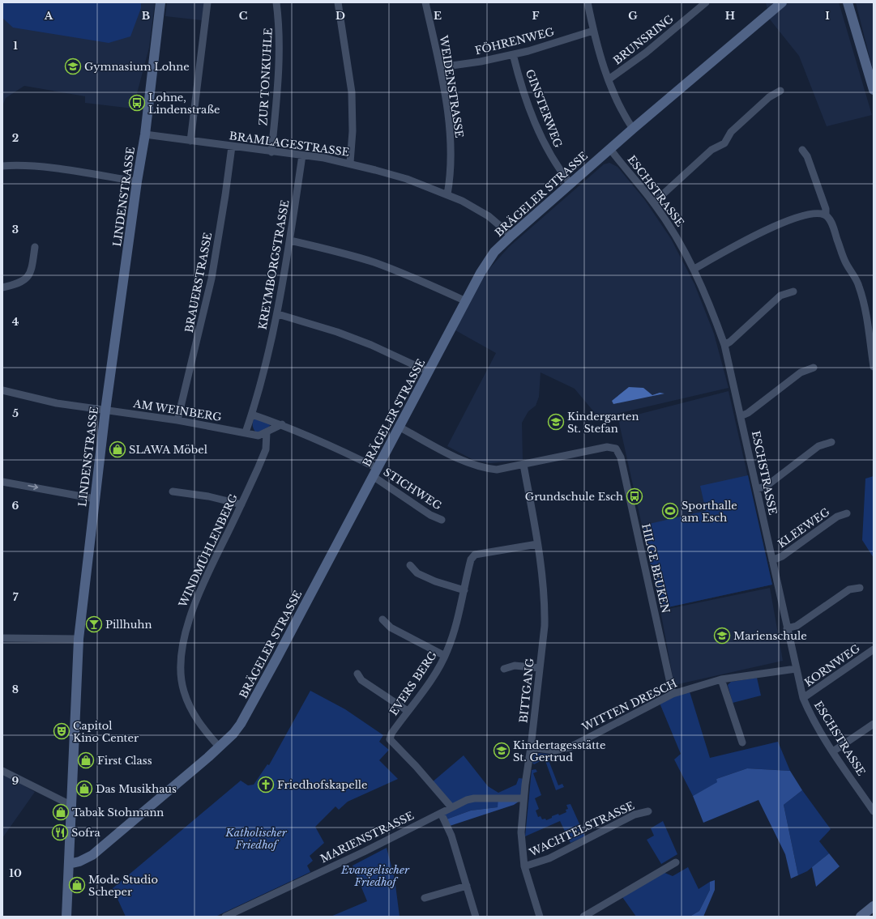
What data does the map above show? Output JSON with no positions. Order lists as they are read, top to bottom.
{
  "streets": {
    "street": [
      "BRUNSRING",
      "FÖHRENWEG",
      "ZUR TONKUHLE",
      "WEIDENSTRASSE",
      "GINSTERWEG",
      "BRAMLAGESTRASSE",
      "ESCHSTRASSE",
      "BRÄGELER STRASSE",
      "LINDENSTRASSE",
      "KREYMBORGSTRASSE",
      "BRAUERSTRASSE",
      "AM WEINBERG",
      "STICHWEG",
      "KLEEWEG",
      "WINDMÜHLENBERG",
      "HILGE BEUKEN",
      "KORNWEG",
      "EVERS BERG",
      "BITTGANG",
      "WITTEN DRESCH",
      "WACHTELSTRASSE",
      "MARIENSTRASSE"
    ]
  },
  "crossings": [
    ["FÖHRENWEG", "WEIDENSTRASSE"],
    ["FÖHRENWEG", "GINSTERWEG"],
    ["ZUR TONKUHLE", "BRAMLAGESTRASSE"],
    ["WEIDENSTRASSE", "BRAMLAGESTRASSE"],
    ["GINSTERWEG", "BRÄGELER STRASSE"],
    ["BRAMLAGESTRASSE", "BRÄGELER STRASSE"],
    ["BRAMLAGESTRASSE", "LINDENSTRASSE"],
    ["BRAMLAGESTRASSE", "KREYMBORGSTRASSE"],
    ["BRAMLAGESTRASSE", "BRAUERSTRASSE"],
    ["ESCHSTRASSE", "BRÄGELER STRASSE"],
    ["ESCHSTRASSE", "KLEEWEG"],
    ["ESCHSTRASSE", "KORNWEG"],
    ["ESCHSTRASSE", "WITTEN DRESCH"],
    ["BRÄGELER STRASSE", "LINDENSTRASSE"],
    ["BRÄGELER STRASSE", "STICHWEG"],
    ["BRÄGELER STRASSE", "WINDMÜHLENBERG"],
    ["LINDENSTRASSE", "AM WEINBERG"],
    ["KREYMBORGSTRASSE", "AM WEINBERG"],
    ["KREYMBORGSTRASSE", "STICHWEG"],
    ["BRAUERSTRASSE", "AM WEINBERG"],
    ["AM WEINBERG", "WINDMÜHLENBERG"],
    ["HILGE BEUKEN", "BITTGANG"],
    ["HILGE BEUKEN", "WITTEN DRESCH"],
    ["EVERS BERG", "BITTGANG"],
    ["EVERS BERG", "MARIENSTRASSE"],
    ["BITTGANG", "WITTEN DRESCH"],
    ["BITTGANG", "WACHTELSTRASSE"],
    ["BITTGANG", "MARIENSTRASSE"]
  ],
  "parks": ["Katholischer Friedhof", "Evangelischer Friedhof"],
  "places": {
    "school or university": [
      "Gymnasium Lohne",
      "Kindergarten St. Stefan",
      "Marienschule",
      "Kindertagesstätte St. Gertrud"
    ],
    "bus stop": ["Lohne, Lindenstraße", "Grundschule Esch"],
    "shop": [
      "SLAWA Möbel",
      "First Class",
      "Das Musikhaus",
      "Tabak Stohmann",
      "Mode Studio Scheper"
    ],
    "sports": ["Sporthalle am Esch"],
    "bar": ["Pillhuhn"],
    "theatre": ["Capitol Kino Center"],
    "church": ["Friedhofskapelle"],
    "restaurant": ["Sofra"]
  },
  "grid": {
    "columns": [
      "A",
      "B",
      "C",
      "D",
      "E",
      "F",
      "G",
      "H",
      "I"
    ],
    "rows": [
      "1",
      "2",
      "3",
      "4",
      "5",
      "6",
      "7",
      "8",
      "9",
      "10"
    ]
  }
}
